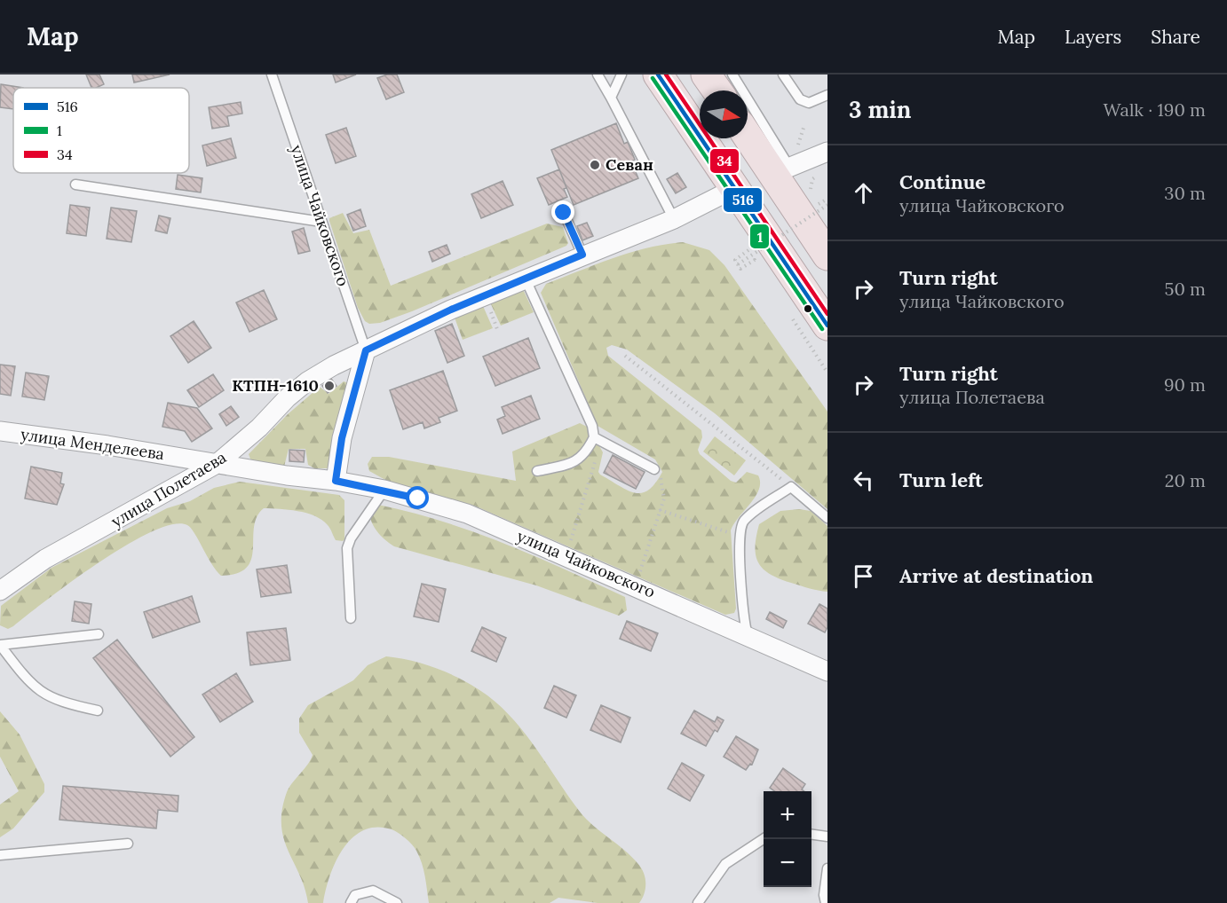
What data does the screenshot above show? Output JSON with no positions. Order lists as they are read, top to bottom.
{
  "streets": {
    "street": ["улица Чайковского", "улица Менделеева", "улица Полетаева"]
  },
  "crossings": [
    ["улица Чайковского", "улица Менделеева"],
    ["улица Чайковского", "улица Полетаева"],
    ["улица Менделеева", "улица Полетаева"]
  ],
  "places": ["Севан", "КТПН-1610"],
  "lines": ["transit line 516", "transit line 34", "transit line 1"],
  "legend": ["516", "1", "34"],
  "north": "right",
  "page": {
    "header": "Map",
    "nav": ["Map", "Layers", "Share"],
    "heading": ["3 min", "Walk · 190 m"],
    "list": [
      ["Continue", "улица Чайковского", "30 m"],
      ["Turn right", "улица Чайковского", "50 m"],
      ["Turn right", "улица Полетаева", "90 m"],
      ["Turn left", "20 m"],
      "Arrive at destination"
    ],
    "map_buttons": ["+", "−"]
  }
}
